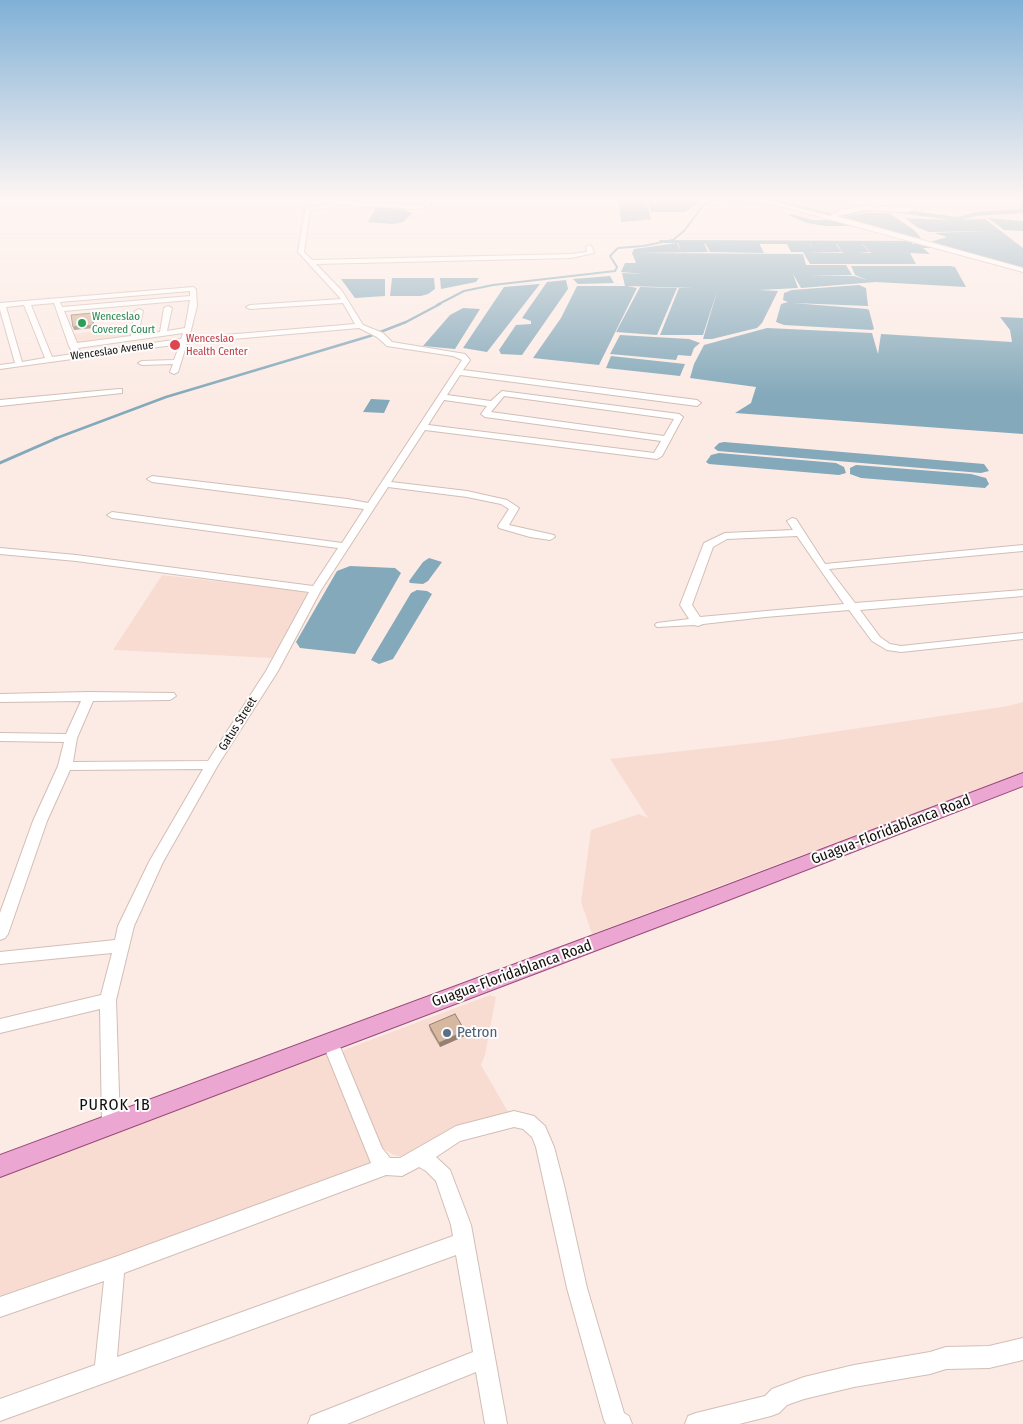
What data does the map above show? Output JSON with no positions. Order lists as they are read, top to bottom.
{
  "streets": {
    "main road": ["Guagua-Floridablanca Road"],
    "street": ["Wenceslao Avenue", "Gatus Street"]
  },
  "crossings": [
    ["Wenceslao Avenue", "Gatus Street"],
    ["Gatus Street", "Guagua-Floridablanca Road"]
  ],
  "districts": ["PUROK 1B"],
  "places": ["Wenceslao Covered Court", "Wenceslao Health Center", "Petron"]
}
